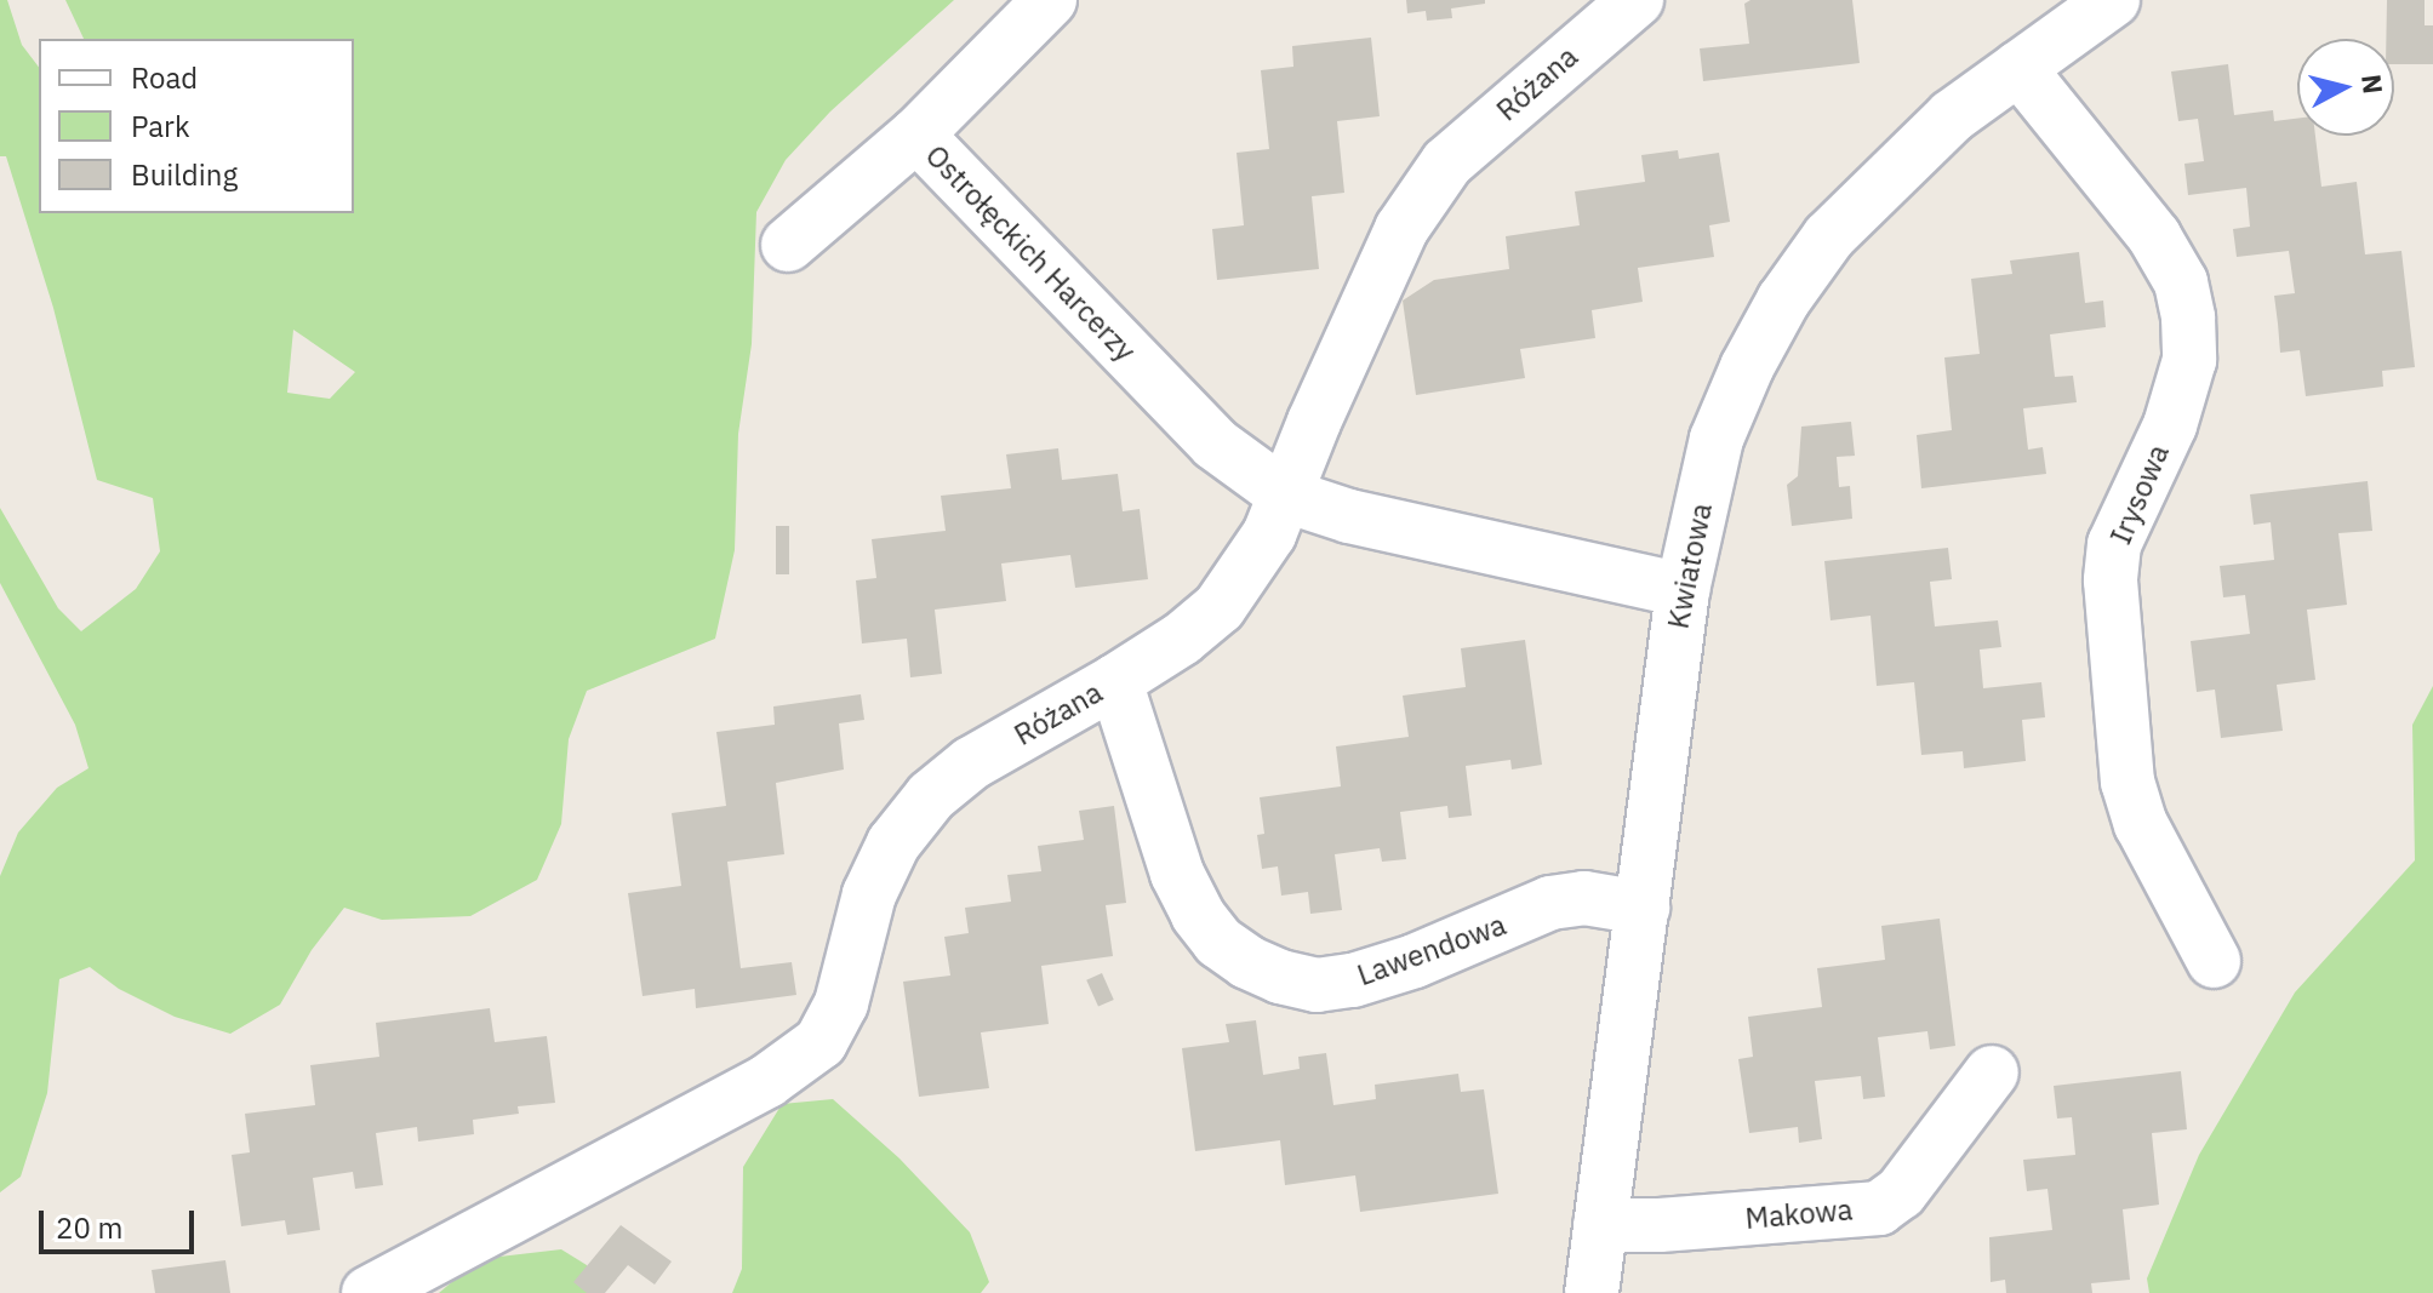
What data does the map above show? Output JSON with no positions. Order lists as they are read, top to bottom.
{
  "streets": {
    "street": [
      "Różana",
      "Ostrołęckich Harcerzy",
      "Irysowa",
      "Kwiatowa",
      "Lawendowa",
      "Makowa"
    ]
  },
  "crossings": [
    ["Różana", "Ostrołęckich Harcerzy"],
    ["Różana", "Lawendowa"],
    ["Ostrołęckich Harcerzy", "Kwiatowa"],
    ["Irysowa", "Kwiatowa"],
    ["Kwiatowa", "Lawendowa"],
    ["Kwiatowa", "Makowa"]
  ],
  "legend": ["Road", "Park", "Building"],
  "scale_bar": "20 m",
  "north": "right"
}
